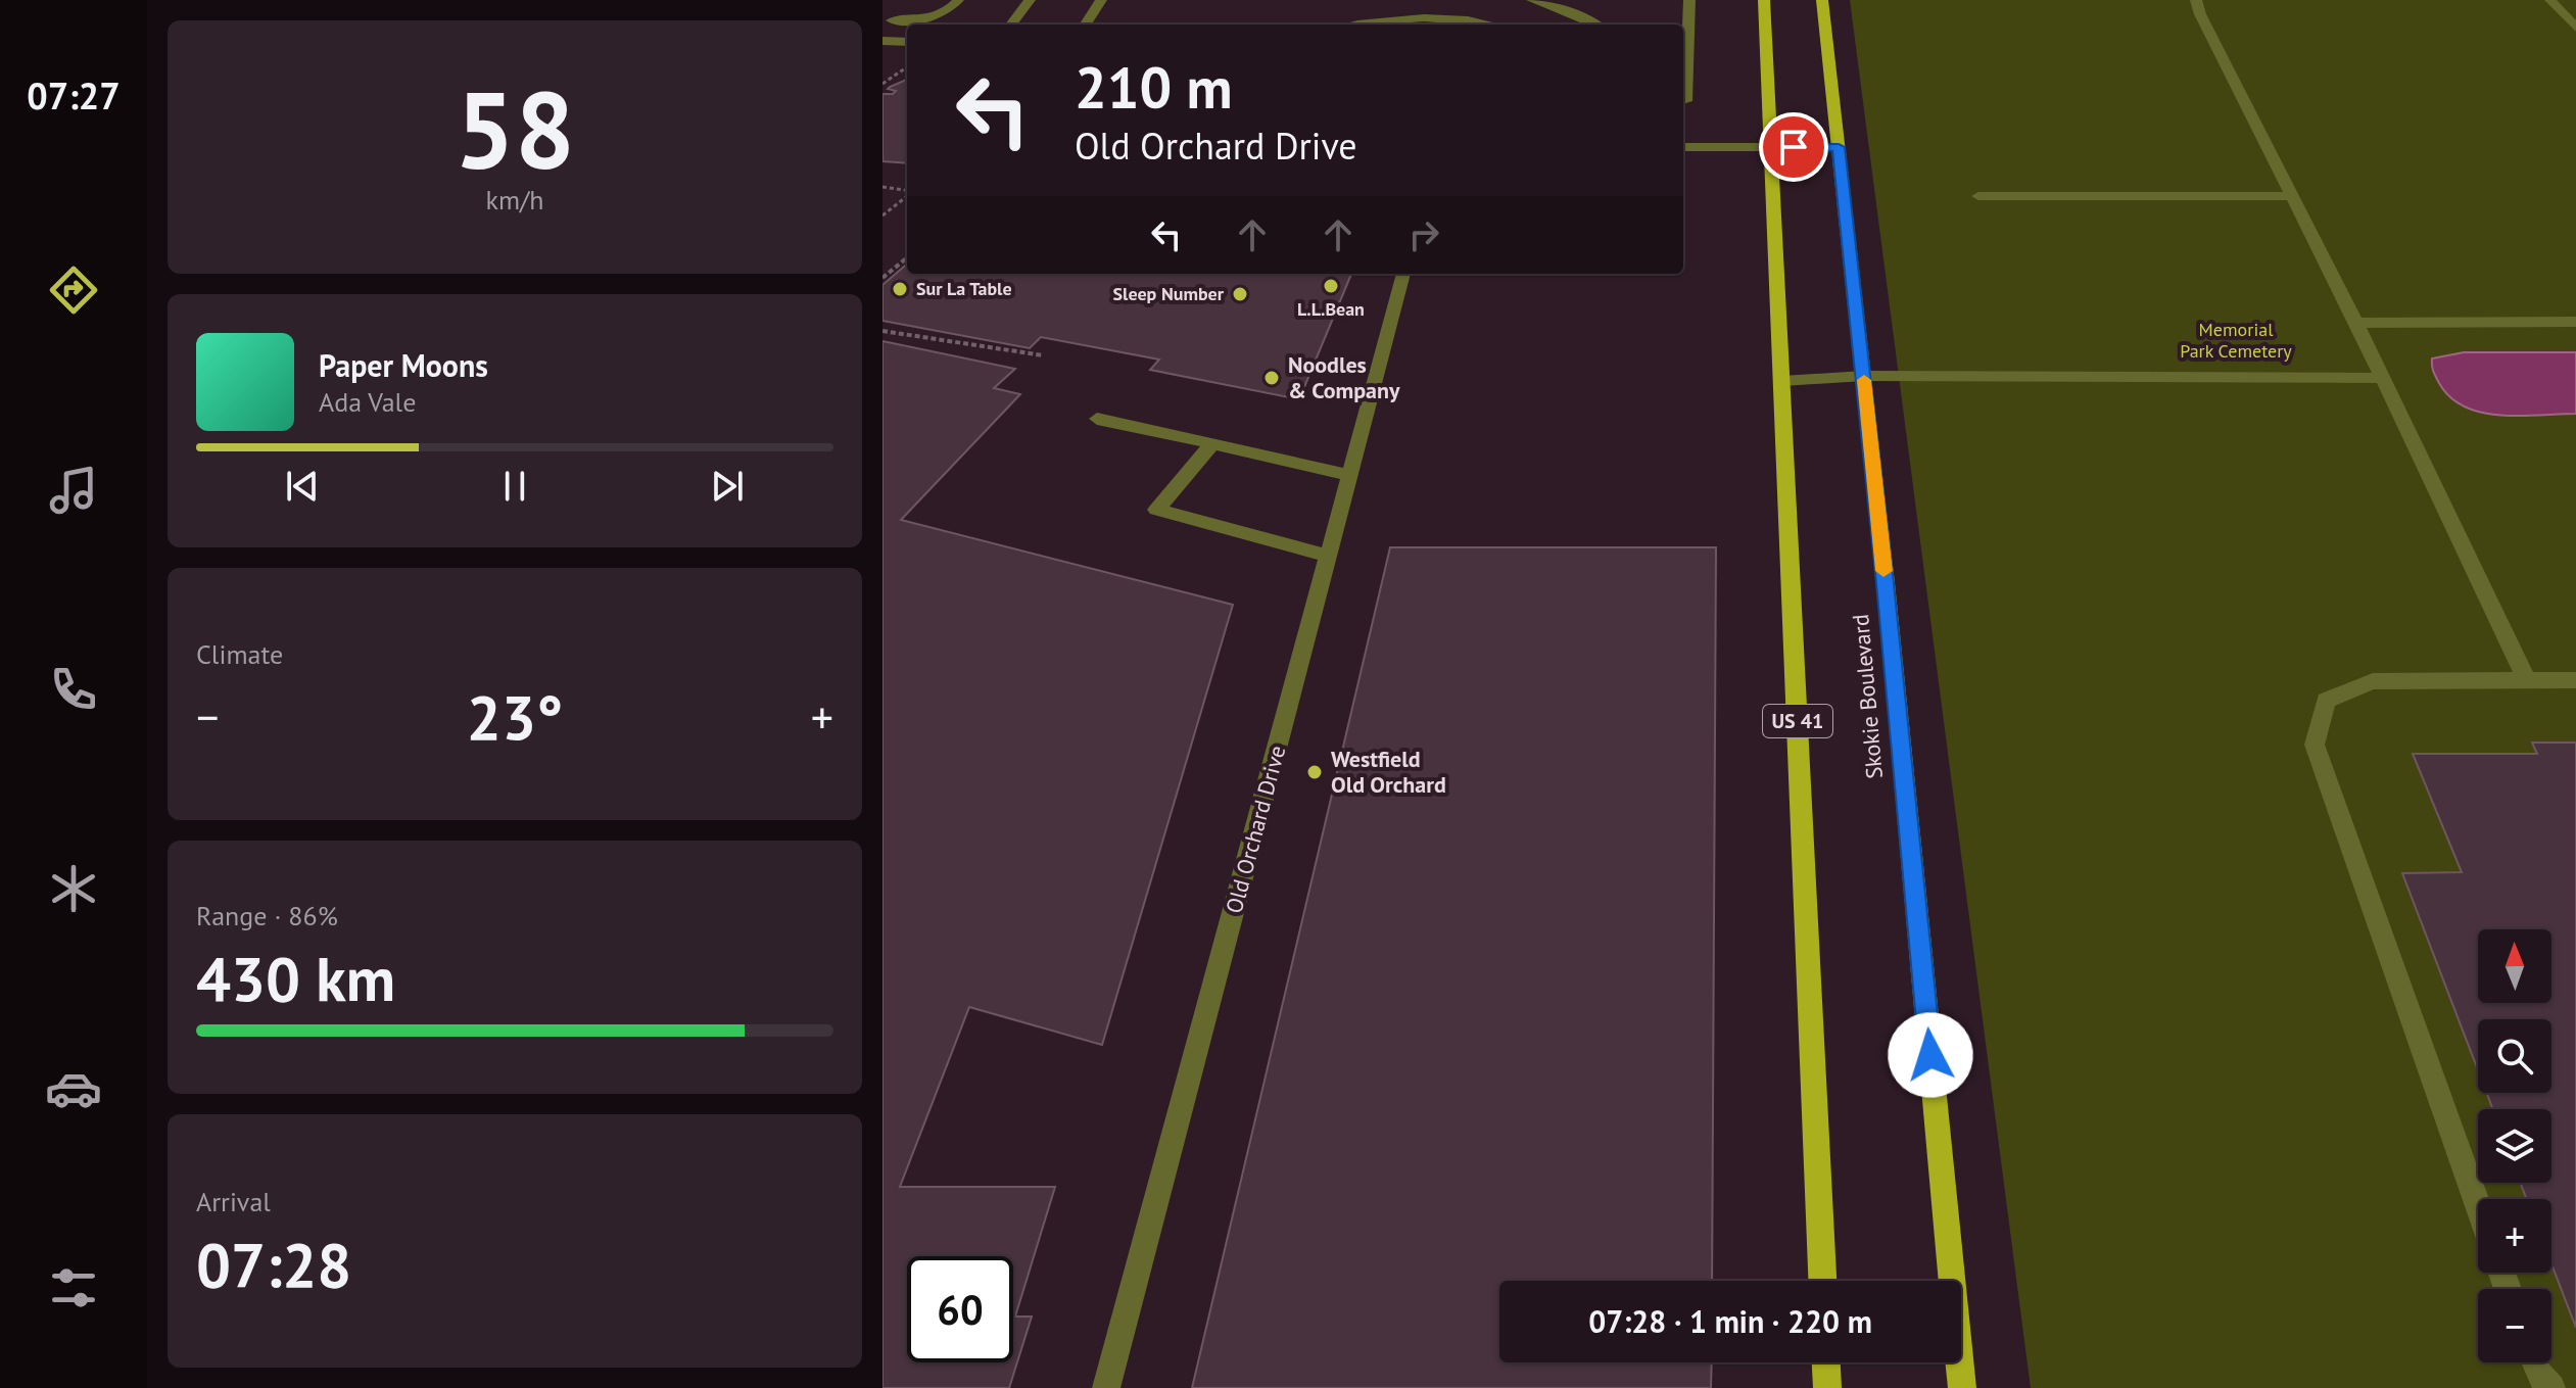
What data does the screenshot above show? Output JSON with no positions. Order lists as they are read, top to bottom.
{
  "streets": {
    "main road": ["Skokie Boulevard", "US 41"],
    "lane": ["Old Orchard Drive"]
  },
  "parks": ["Memorial Park Cemetery"],
  "places": [
    "L.L.Bean",
    "Sur La Table",
    "Sleep Number",
    "Noodles & Company",
    "Westfield Old Orchard"
  ],
  "north": "top",
  "page": {
    "tabs": "07:27",
    "tile": [
      ["58", "km/h"],
      "Climate",
      ["Range · 86%", "430 km"],
      ["Arrival", "07:28"]
    ],
    "turn": ["210 m", "Old Orchard Drive"],
    "song": ["Paper Moons", "Ada Vale"],
    "heat": ["−", "23°", "+"],
    "map_buttons": ["+", "−"],
    "limit": "60",
    "trip": "07:28 · 1 min · 220 m"
  }
}
